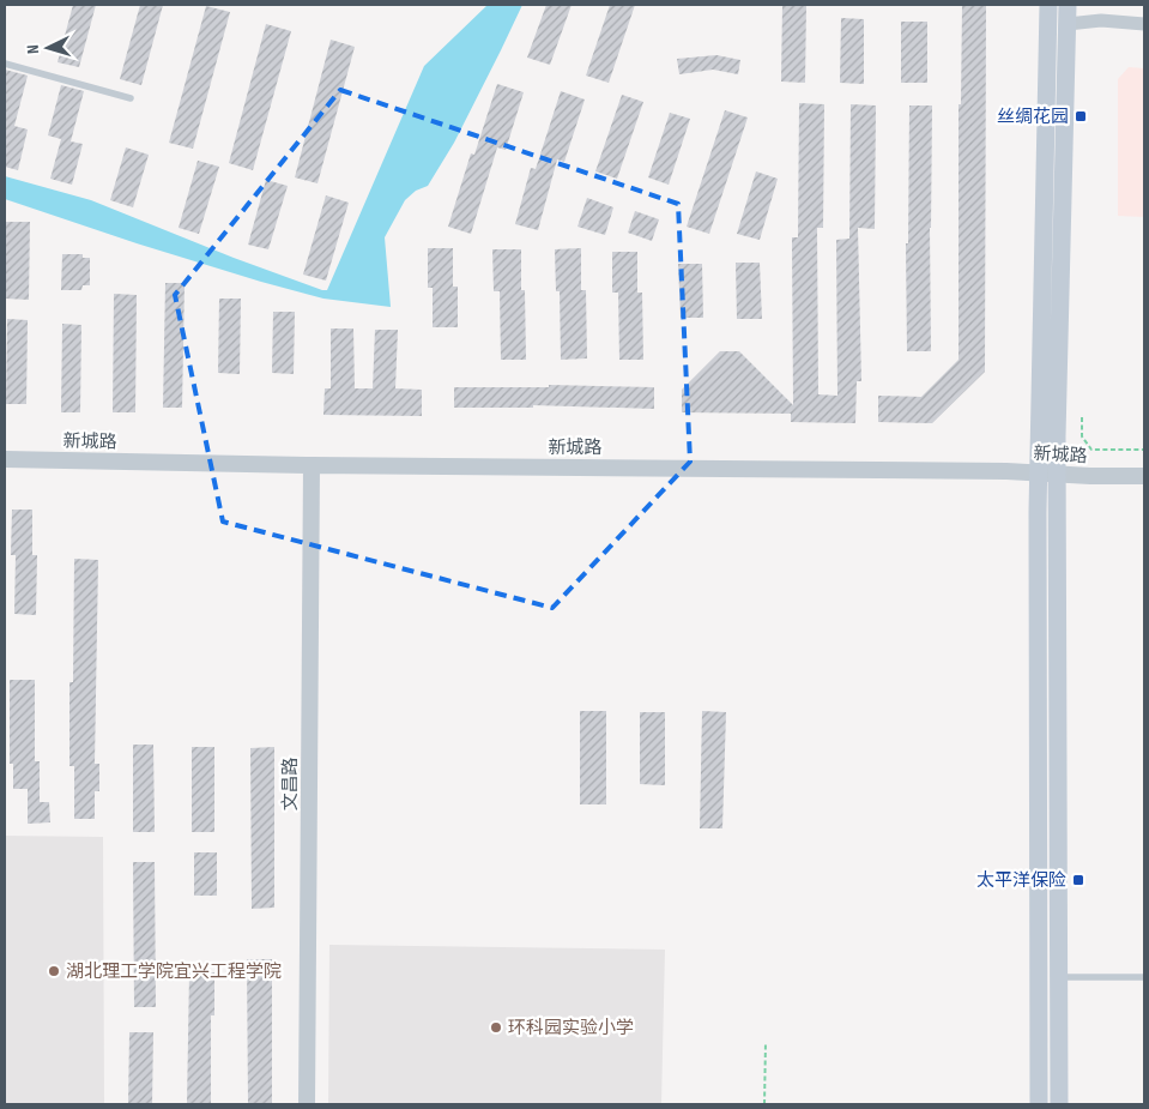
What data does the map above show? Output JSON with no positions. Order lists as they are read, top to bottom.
{
  "streets": {
    "street": ["新城路", "文昌路"]
  },
  "crossings": [
    ["新城路", "文昌路"]
  ],
  "places": {
    "transit": ["丝绸花园", "太平洋保险"],
    "other": ["湖北理工学院宜兴工程学院", "环科园实验小学"]
  },
  "north": "left"
}
